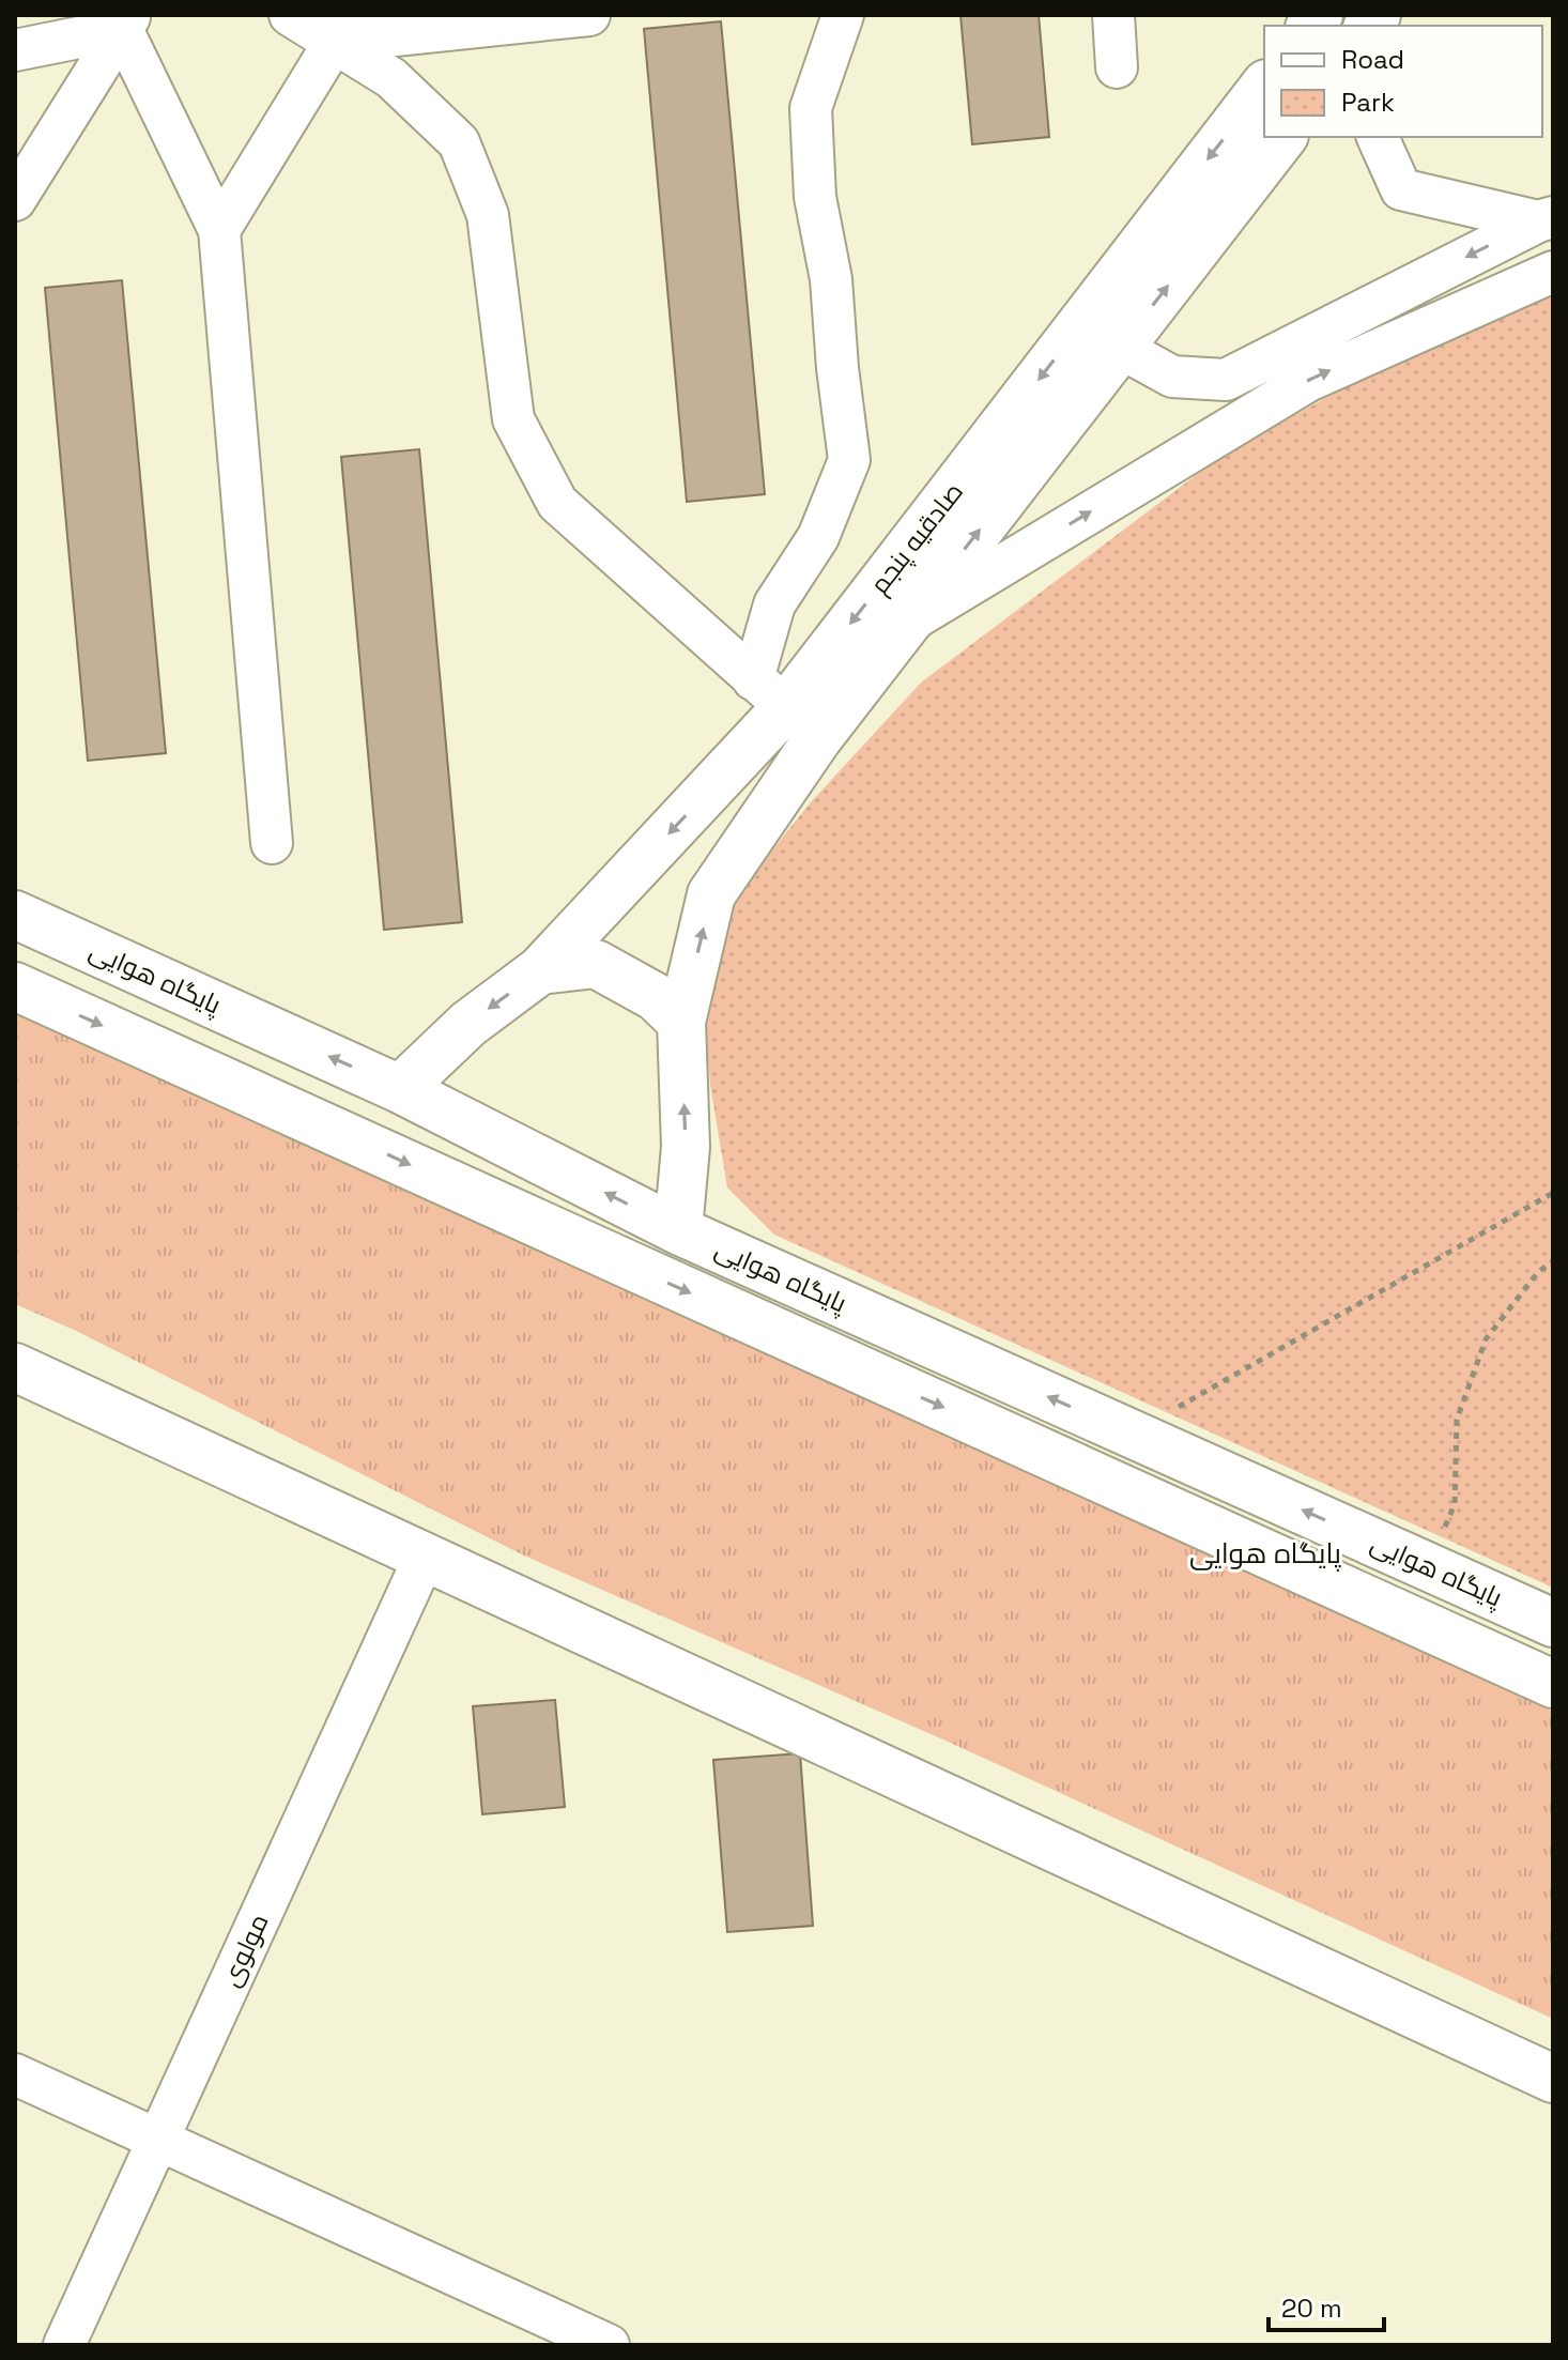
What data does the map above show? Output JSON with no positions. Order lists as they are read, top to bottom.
{
  "streets": {
    "street": ["صادقیه پنجم", "پایگاه هوایی", "مولوی"]
  },
  "crossings": [
    ["صادقیه پنجم", "پایگاه هوایی"]
  ],
  "districts": ["پایگاه هوایی"],
  "legend": ["Road", "Park"],
  "scale_bar": "20 m"
}
